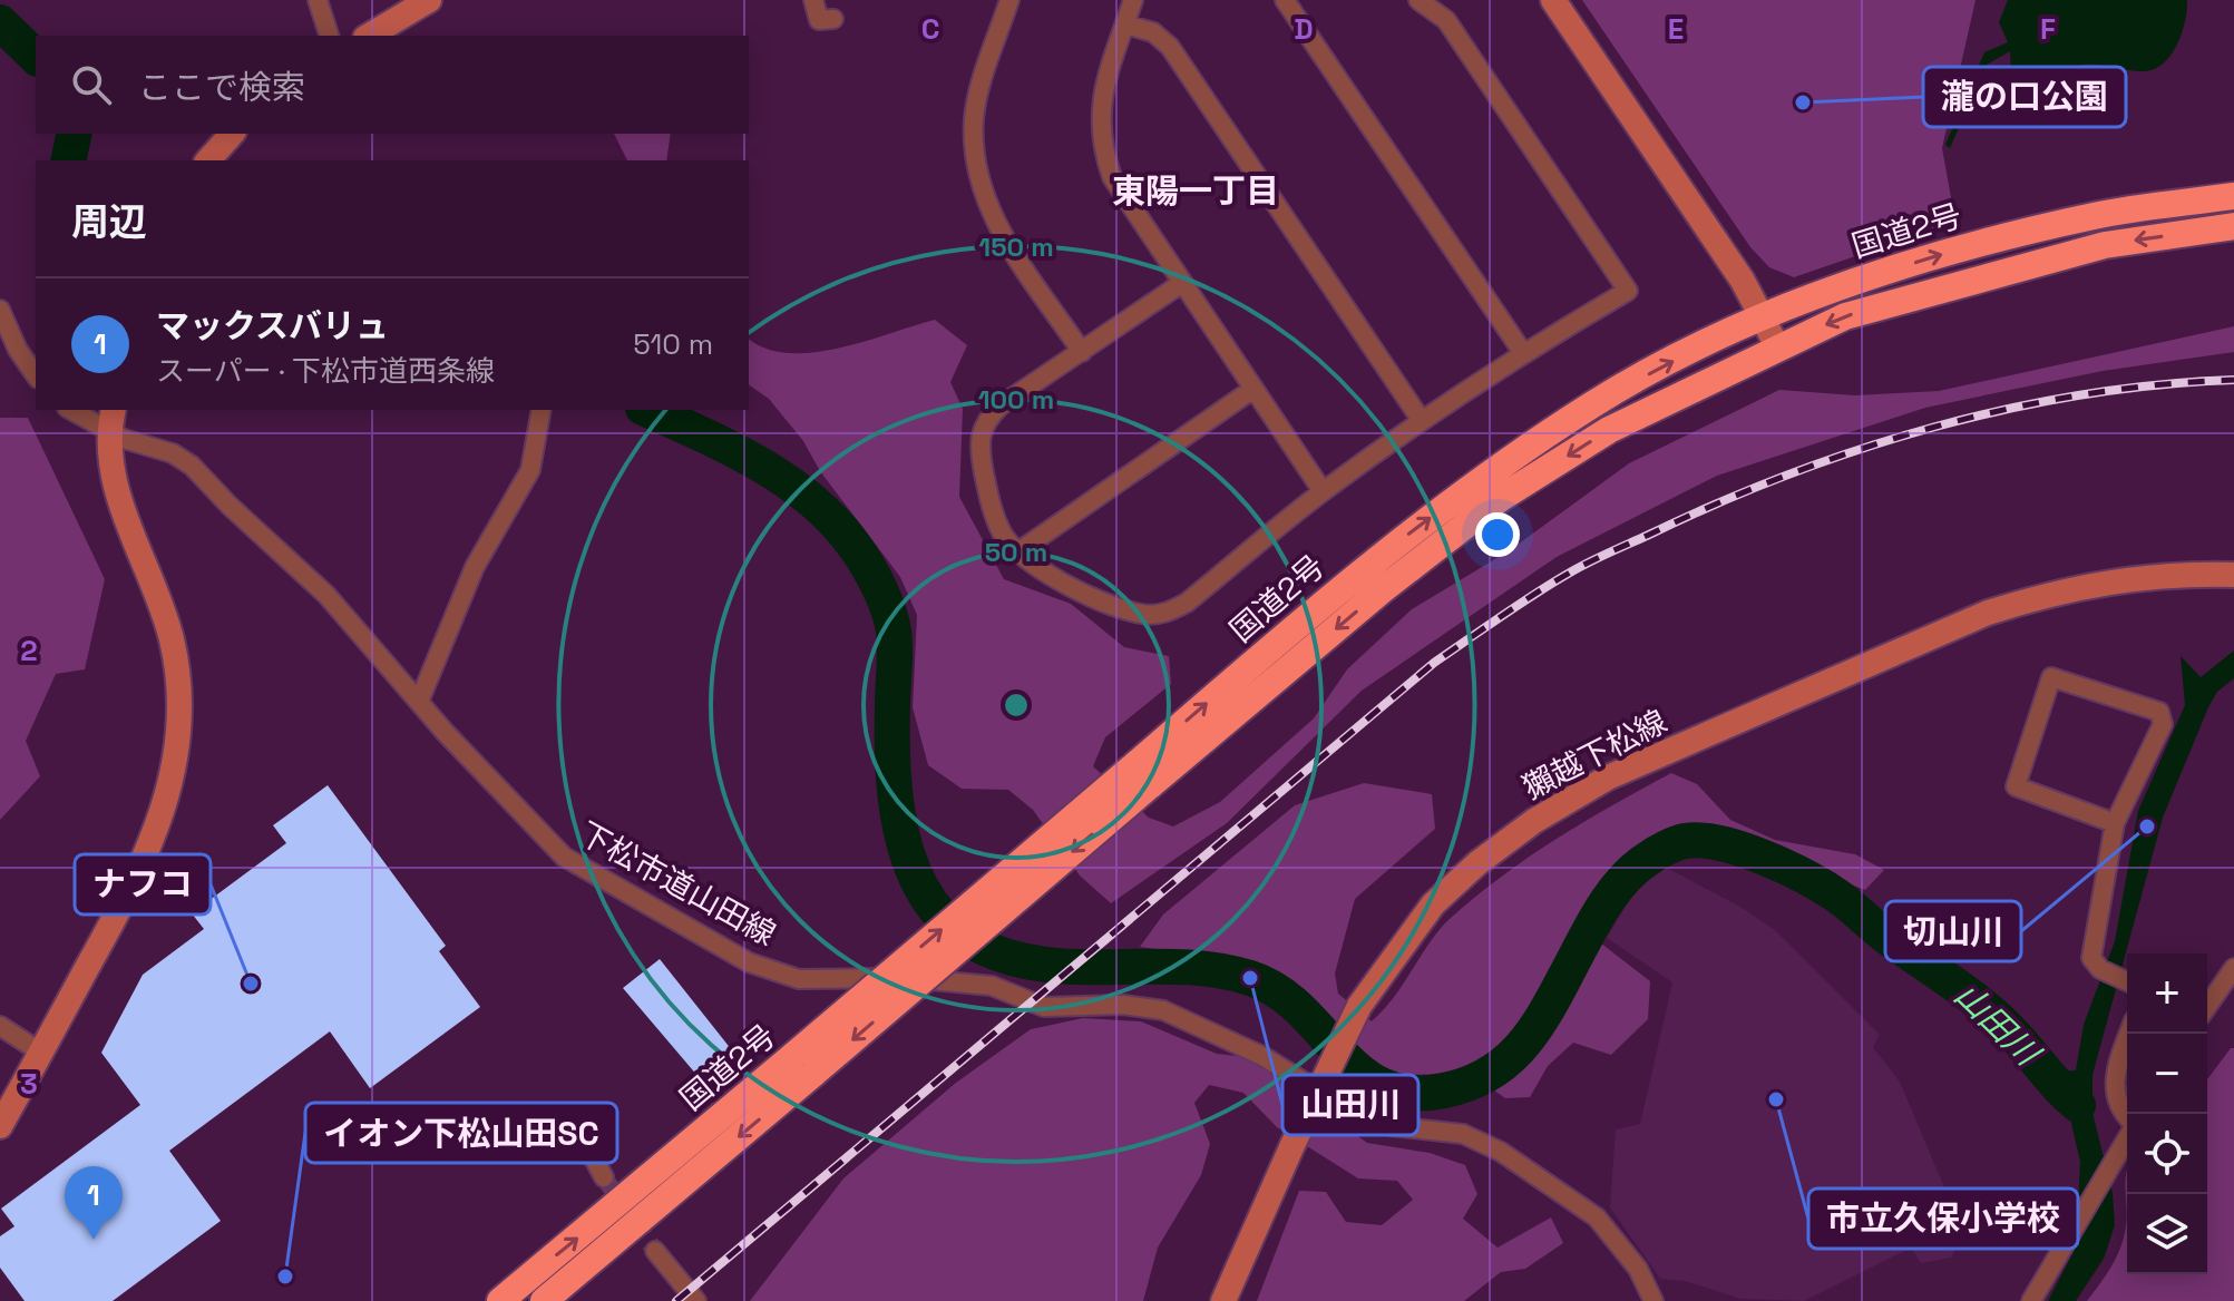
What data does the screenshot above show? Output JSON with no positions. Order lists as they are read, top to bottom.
{
  "streets": {
    "highway": ["国道2号"],
    "main road": ["獺越下松線"],
    "street": ["下松市道山田線"]
  },
  "districts": ["東陽一丁目"],
  "water": ["山田川"],
  "places": [
    "瀧の口公園",
    "切山川",
    "山田川",
    "ナフコ",
    "市立久保小学校",
    "イオン下松山田SC"
  ],
  "page": {
    "search": "ここで検索",
    "heading": "周辺",
    "list": [
      {
        "mark": "1",
        "name": "マックスバリュ",
        "note": "スーパー · 下松市道西条線",
        "value": "510 m"
      }
    ],
    "map_buttons": ["+", "−"],
    "pins": "1"
  },
  "grid": {
    "columns": [
      "C",
      "D",
      "E",
      "F"
    ],
    "rows": ["2", "3"]
  },
  "rings": ["150 m", "100 m", "50 m"]
}
